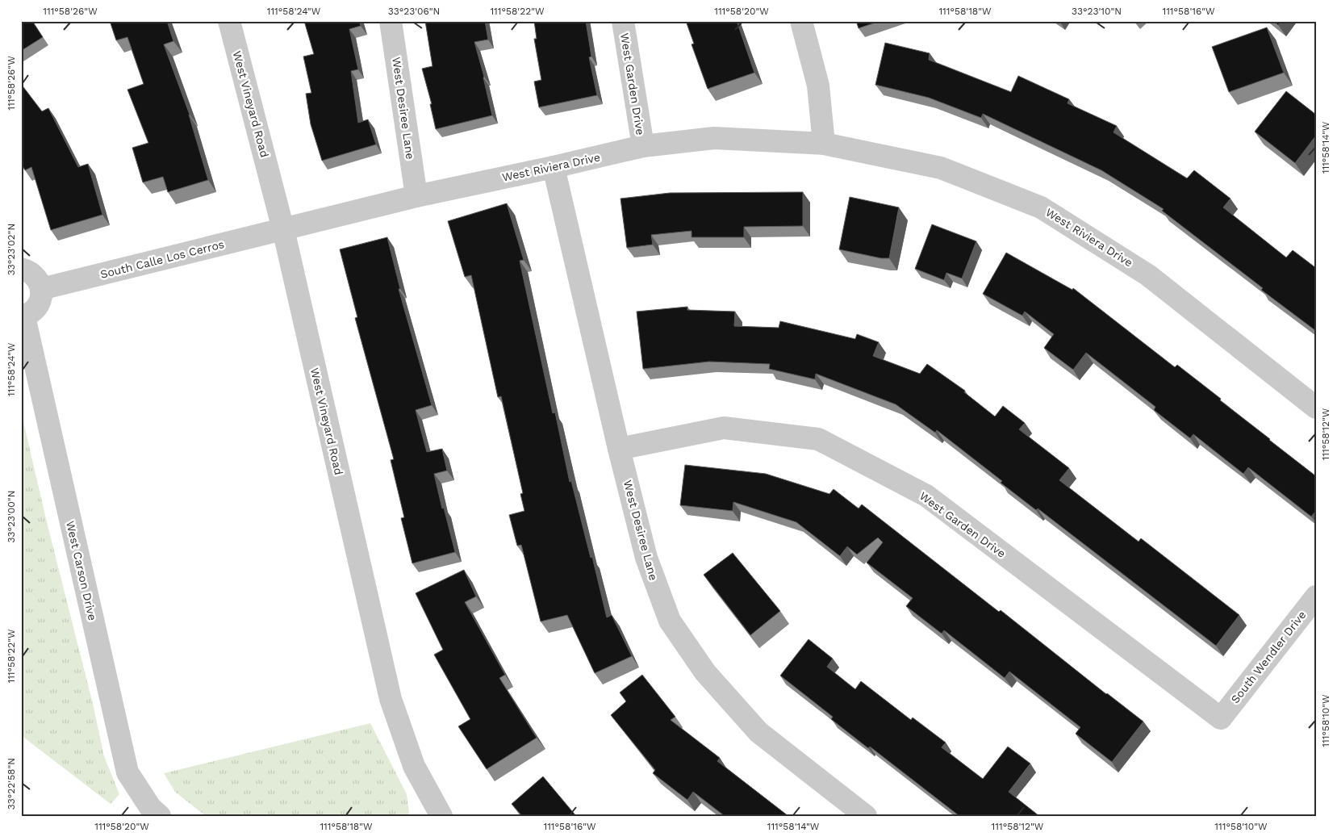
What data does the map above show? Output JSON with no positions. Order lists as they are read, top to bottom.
{
  "streets": {
    "street": [
      "West Garden Drive",
      "West Vineyard Road",
      "West Desiree Lane",
      "West Riviera Drive",
      "South Calle Los Cerros",
      "West Carson Drive",
      "South Wendler Drive"
    ]
  },
  "crossings": [
    ["West Garden Drive", "West Desiree Lane"],
    ["West Garden Drive", "West Riviera Drive"],
    ["West Garden Drive", "South Wendler Drive"],
    ["West Vineyard Road", "West Riviera Drive"],
    ["West Vineyard Road", "South Calle Los Cerros"],
    ["West Desiree Lane", "West Riviera Drive"],
    ["West Riviera Drive", "South Calle Los Cerros"]
  ],
  "coordinates": [
    "111°58'26\"W",
    "111°58'24\"W",
    "33°23'06\"N",
    "111°58'22\"W",
    "111°58'20\"W",
    "111°58'18\"W",
    "33°23'10\"N",
    "111°58'16\"W",
    "111°58'14\"W",
    "33°23'02\"N",
    "111°58'12\"W",
    "33°23'00\"N",
    "111°58'10\"W",
    "33°22'58\"N"
  ]
}
